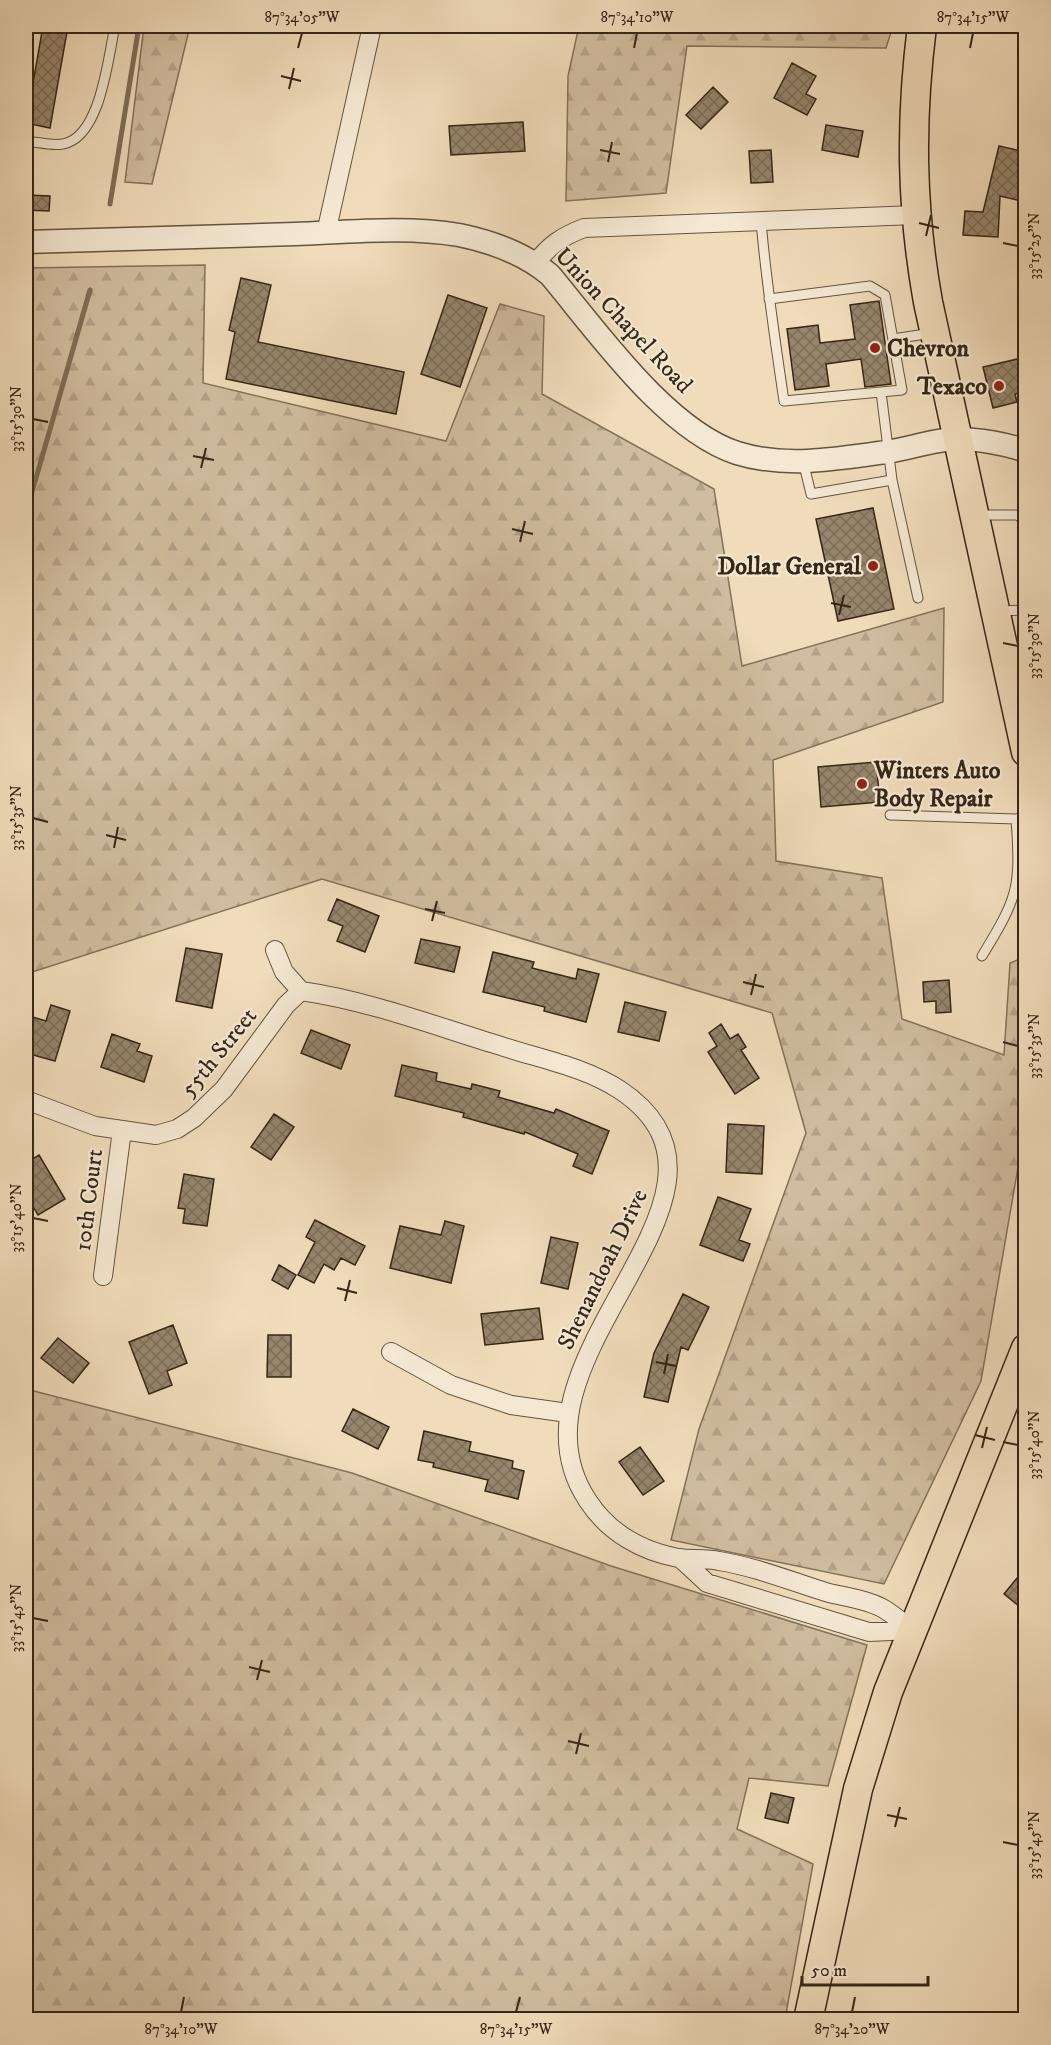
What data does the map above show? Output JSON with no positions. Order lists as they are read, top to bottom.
{
  "streets": {
    "street": [
      "Union Chapel Road",
      "55th Street",
      "10th Court",
      "Shenandoah Drive"
    ]
  },
  "crossings": [
    ["55th Street", "10th Court"],
    ["55th Street", "Shenandoah Drive"]
  ],
  "places": [
    "Chevron",
    "Texaco",
    "Dollar General",
    "Winters Auto Body Repair"
  ],
  "scale_bar": "50 m",
  "coordinates": [
    "87°34'05\"W",
    "87°34'10\"W",
    "87°34'15\"W",
    "33°15'25\"N",
    "33°15'30\"N",
    "33°15'35\"N",
    "33°15'40\"N",
    "33°15'45\"N",
    "87°34'20\"W"
  ]
}
